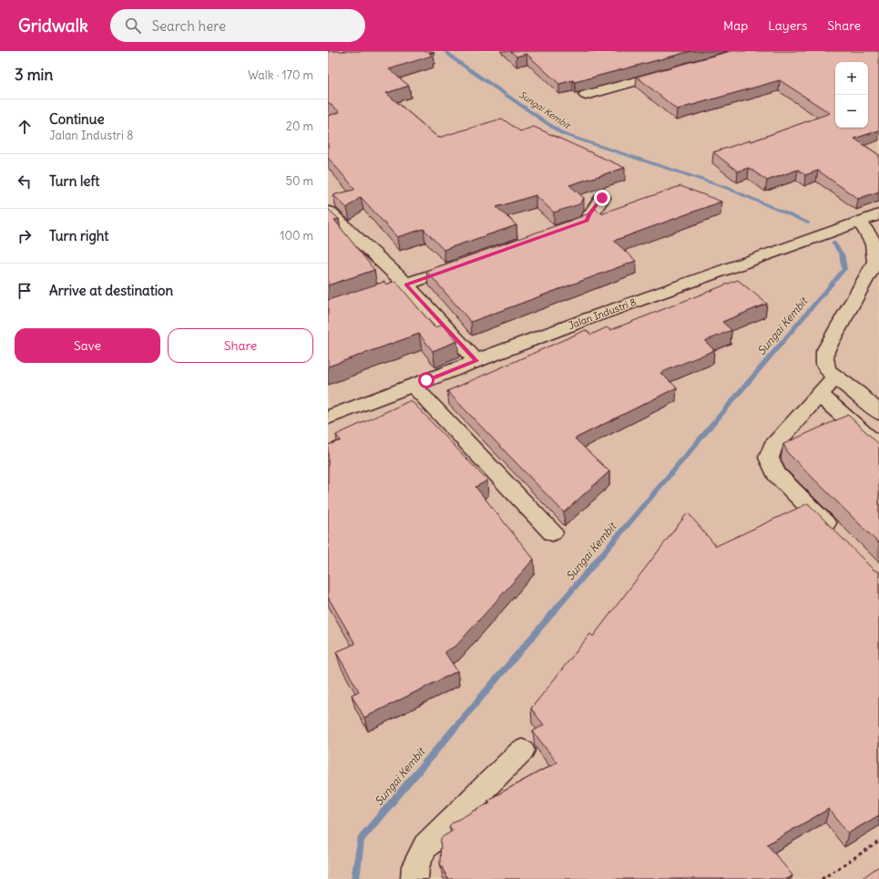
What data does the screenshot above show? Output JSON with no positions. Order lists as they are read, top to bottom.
{
  "streets": {
    "street": ["Jalan Industri 8"]
  },
  "water": ["Sungai Kembit"],
  "page": {
    "header": "Gridwalk",
    "search": "Search here",
    "nav": ["Map", "Layers", "Share"],
    "heading": ["3 min", "Walk · 170 m"],
    "map_buttons": ["+", "−"],
    "list": [
      ["Continue", "Jalan Industri 8", "20 m"],
      ["Turn left", "50 m"],
      ["Turn right", "100 m"],
      "Arrive at destination"
    ],
    "buttons": ["Save", "Share"]
  }
}
